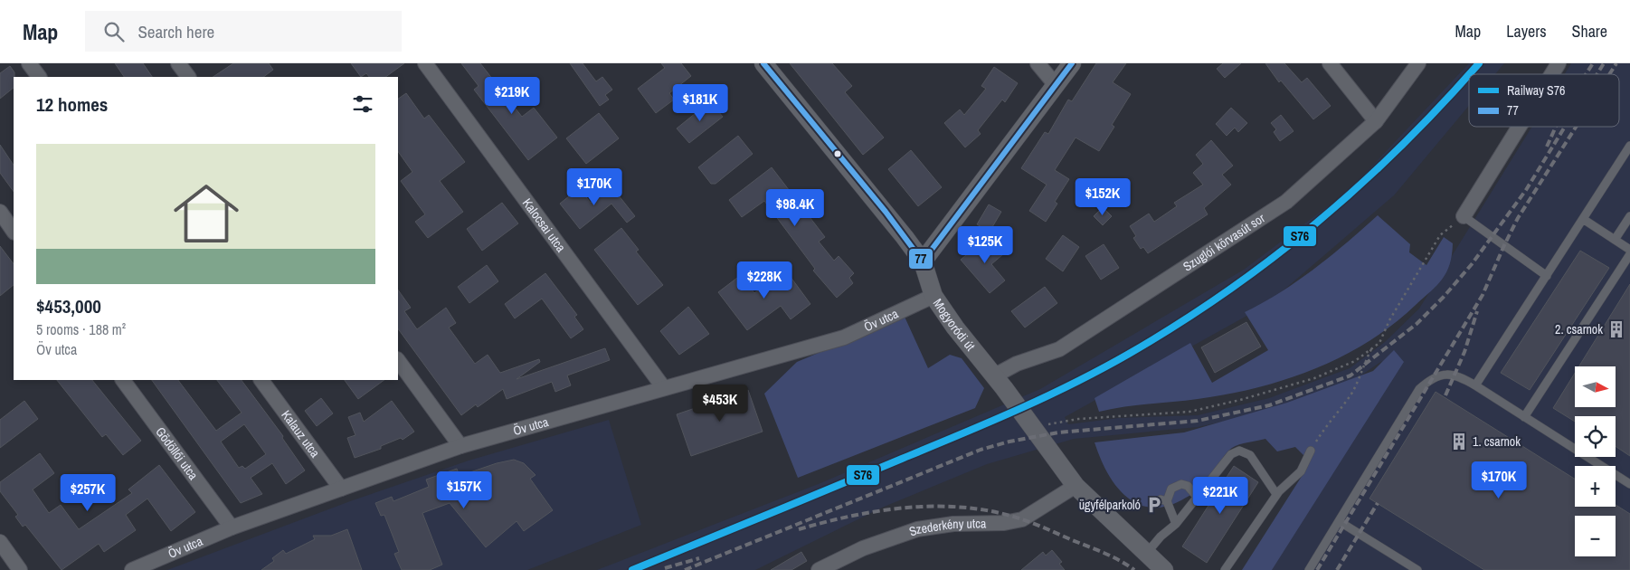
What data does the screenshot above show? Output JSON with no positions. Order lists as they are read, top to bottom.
{
  "streets": {
    "street": [
      "Kalocsai utca",
      "Szuglói körvasút sor",
      "Öv utca",
      "Mogyoródi út",
      "Kalauz utca",
      "Gödöllői utca",
      "Szederkény utca"
    ]
  },
  "crossings": [
    ["Kalocsai utca", "Öv utca"],
    ["Szuglói körvasút sor", "Mogyoródi út"],
    ["Öv utca", "Mogyoródi út"],
    ["Öv utca", "Kalauz utca"],
    ["Öv utca", "Gödöllői utca"],
    ["Mogyoródi út", "Szederkény utca"]
  ],
  "places": {
    "building": ["2. csarnok", "1. csarnok"],
    "parking": ["ügyfélparkoló"]
  },
  "lines": ["rail line S76", "transit line 77"],
  "legend": ["Railway S76", "77"],
  "north": "right",
  "page": {
    "header": "Map",
    "search": "Search here",
    "nav": ["Map", "Layers", "Share"],
    "price": [
      "$219K",
      "$181K",
      "$170K",
      "$152K",
      "$98.4K",
      "$125K",
      "$228K",
      "$453K",
      "$170K",
      "$157K",
      "$257K",
      "$221K"
    ],
    "heading": "12 homes",
    "list": [
      {
        "name": "$453,000",
        "note": "5 rooms · 188 m² · Öv utca"
      }
    ],
    "map_buttons": ["+", "−"]
  }
}
